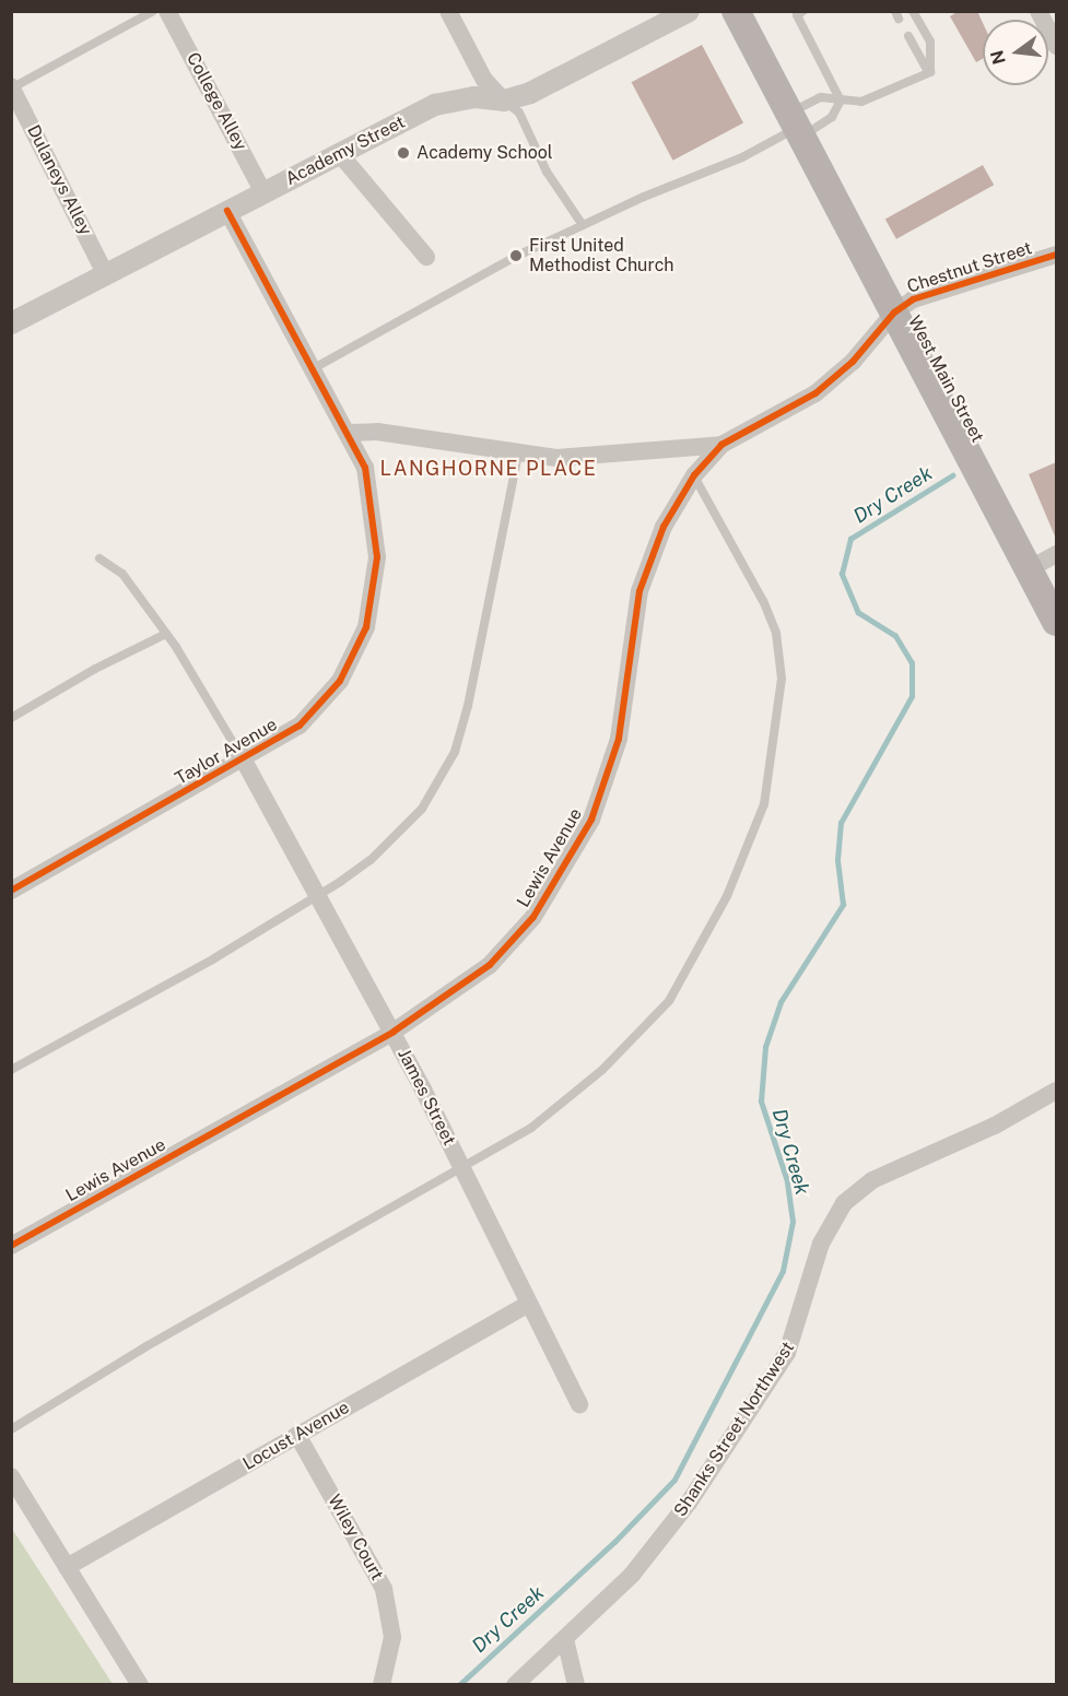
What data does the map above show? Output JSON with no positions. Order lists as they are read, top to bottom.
{
  "streets": {
    "main road": ["West Main Street"],
    "street": [
      "College Alley",
      "Academy Street",
      "Dulaneys Alley",
      "Chestnut Street",
      "Taylor Avenue",
      "Lewis Avenue",
      "James Street",
      "Shanks Street Northwest",
      "Locust Avenue",
      "Wiley Court"
    ]
  },
  "crossings": [
    ["College Alley", "Academy Street"],
    ["Academy Street", "Dulaneys Alley"],
    ["Academy Street", "Taylor Avenue"],
    ["Chestnut Street", "West Main Street"],
    ["Chestnut Street", "Lewis Avenue"],
    ["West Main Street", "Lewis Avenue"],
    ["Taylor Avenue", "James Street"],
    ["Lewis Avenue", "James Street"],
    ["James Street", "Locust Avenue"],
    ["Locust Avenue", "Wiley Court"]
  ],
  "districts": ["LANGHORNE PLACE"],
  "water": ["Dry Creek"],
  "places": ["Academy School", "First United Methodist Church"],
  "north": "left"
}
